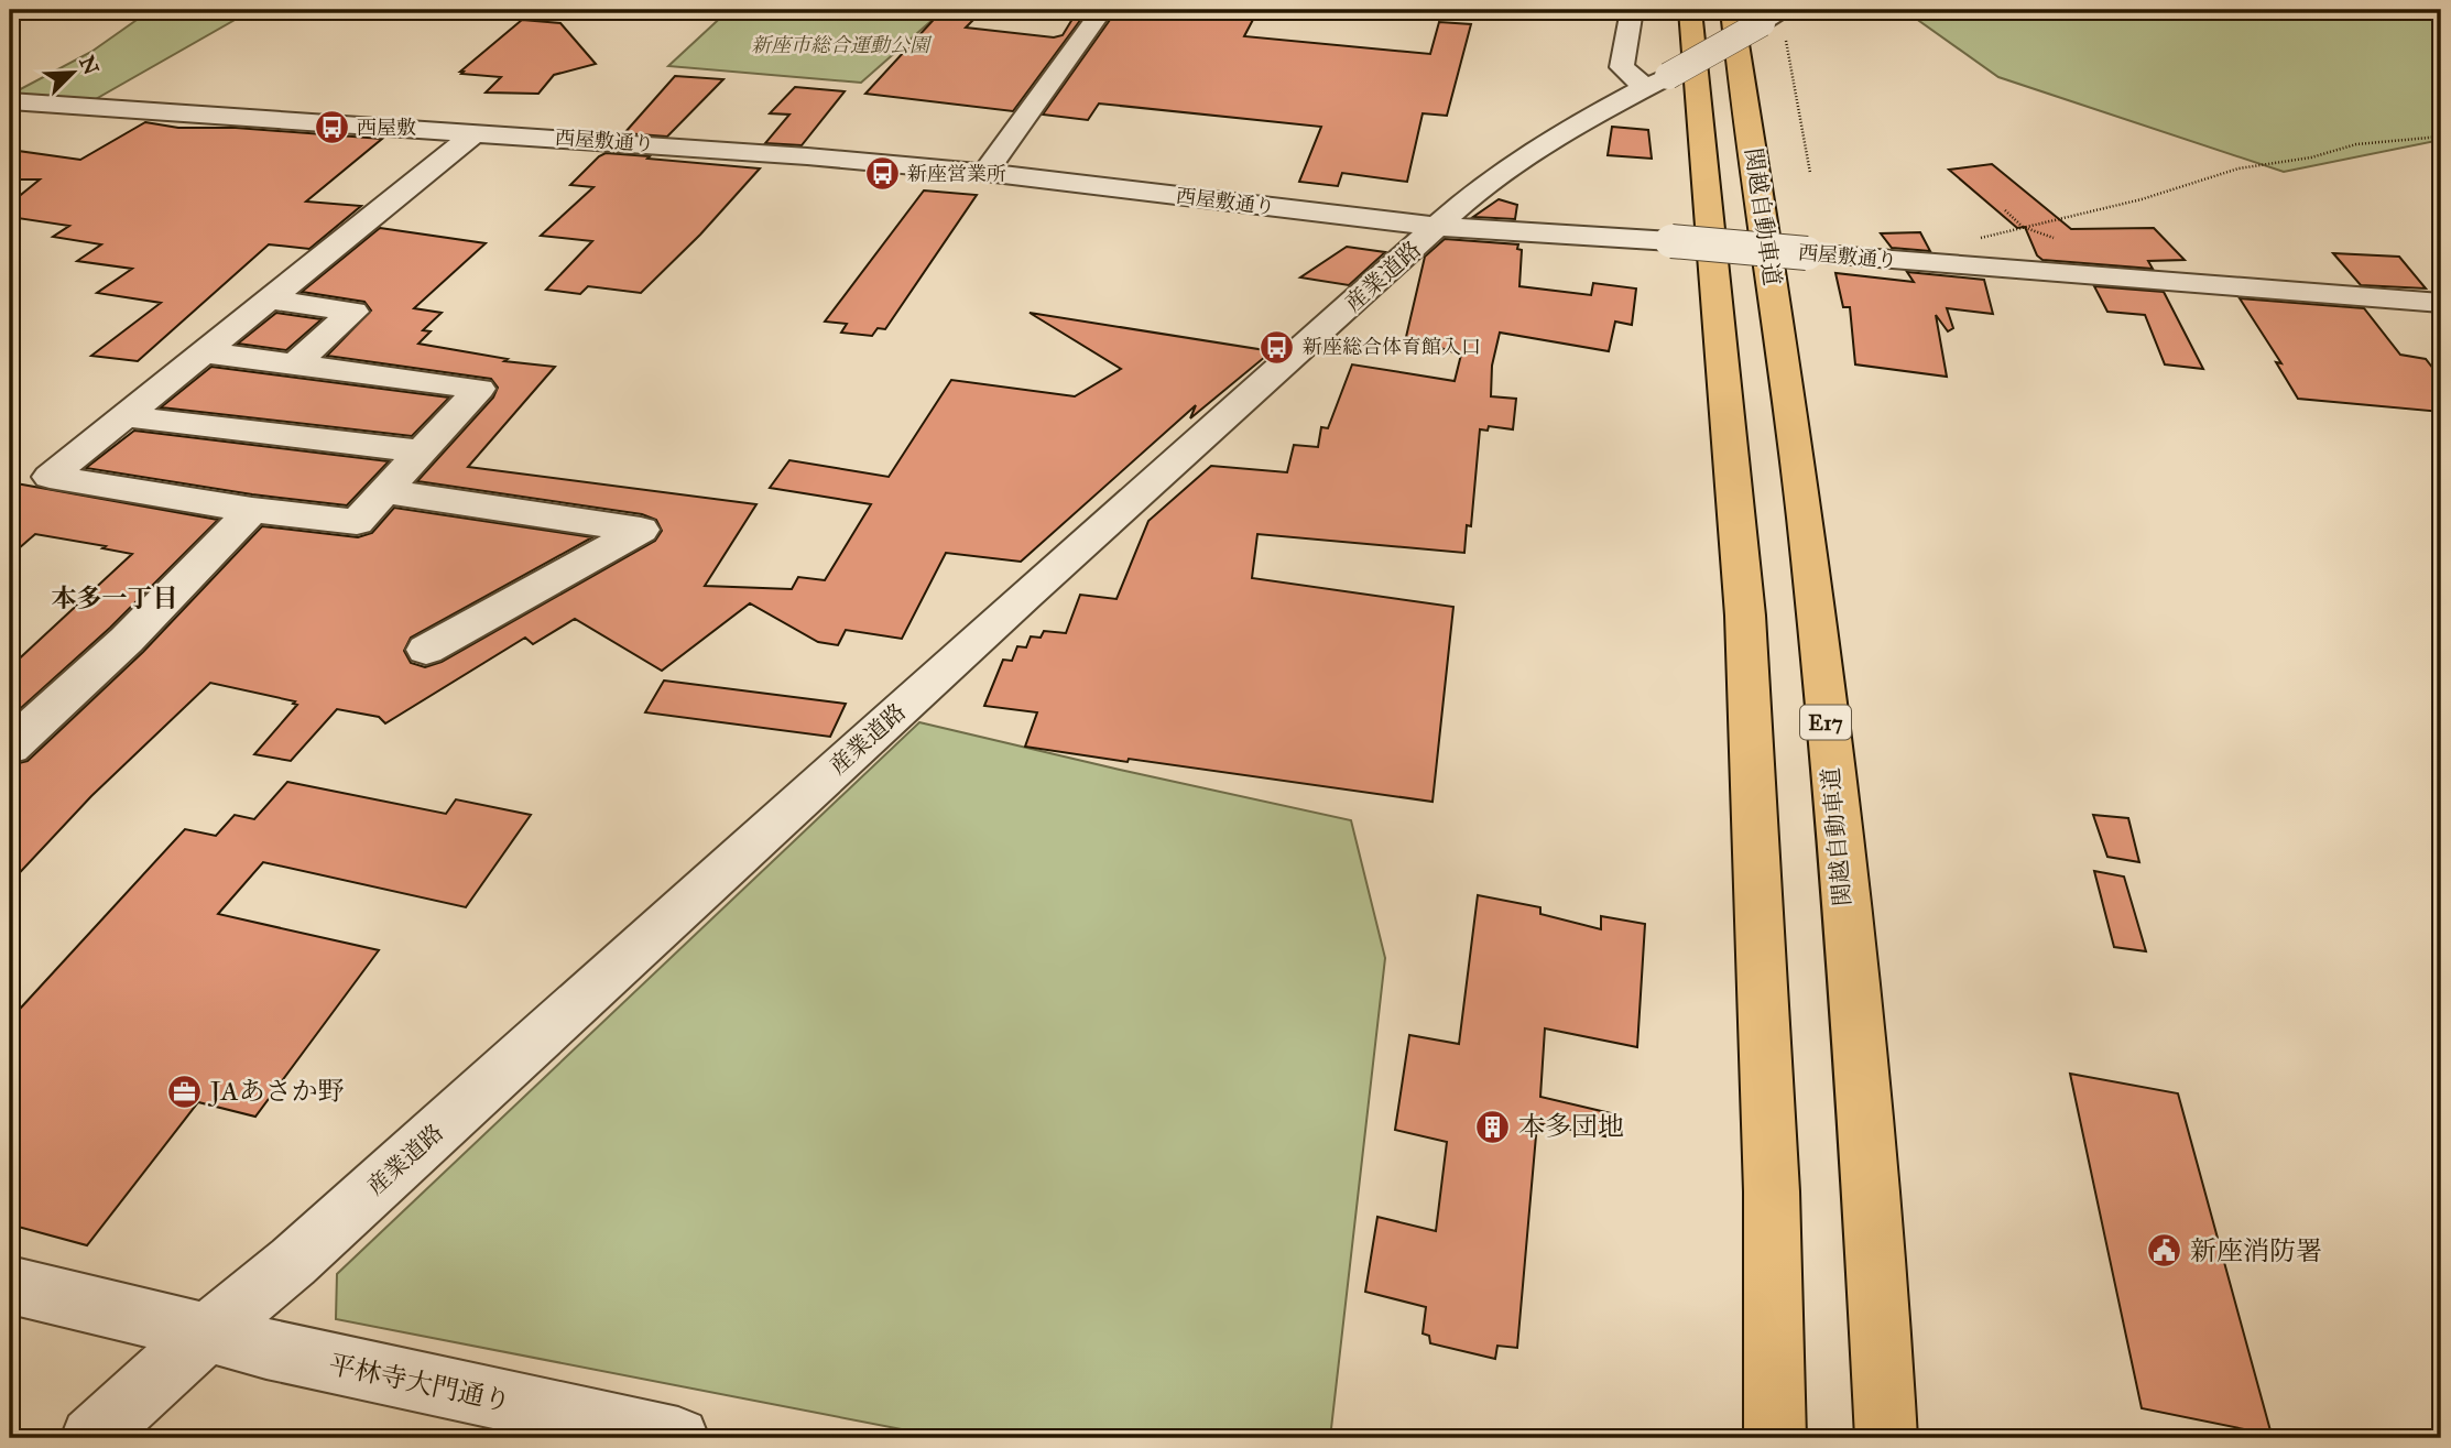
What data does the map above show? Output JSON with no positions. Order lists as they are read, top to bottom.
{
  "streets": {
    "highway": ["関越自動車道", "E17"],
    "street": ["西屋敷通り", "産業道路", "平林寺大門通り"]
  },
  "crossings": [
    ["西屋敷通り", "産業道路"],
    ["関越自動車道", "産業道路"],
    ["産業道路", "平林寺大門通り"]
  ],
  "districts": ["本多一丁目"],
  "parks": ["新座市総合運動公園"],
  "places": {
    "bus stop": ["西屋敷", "新座営業所", "新座総合体育館入口"],
    "office": ["JAあさか野"],
    "building": ["本多団地"],
    "public building": ["新座消防署"]
  },
  "north": "top right"
}
